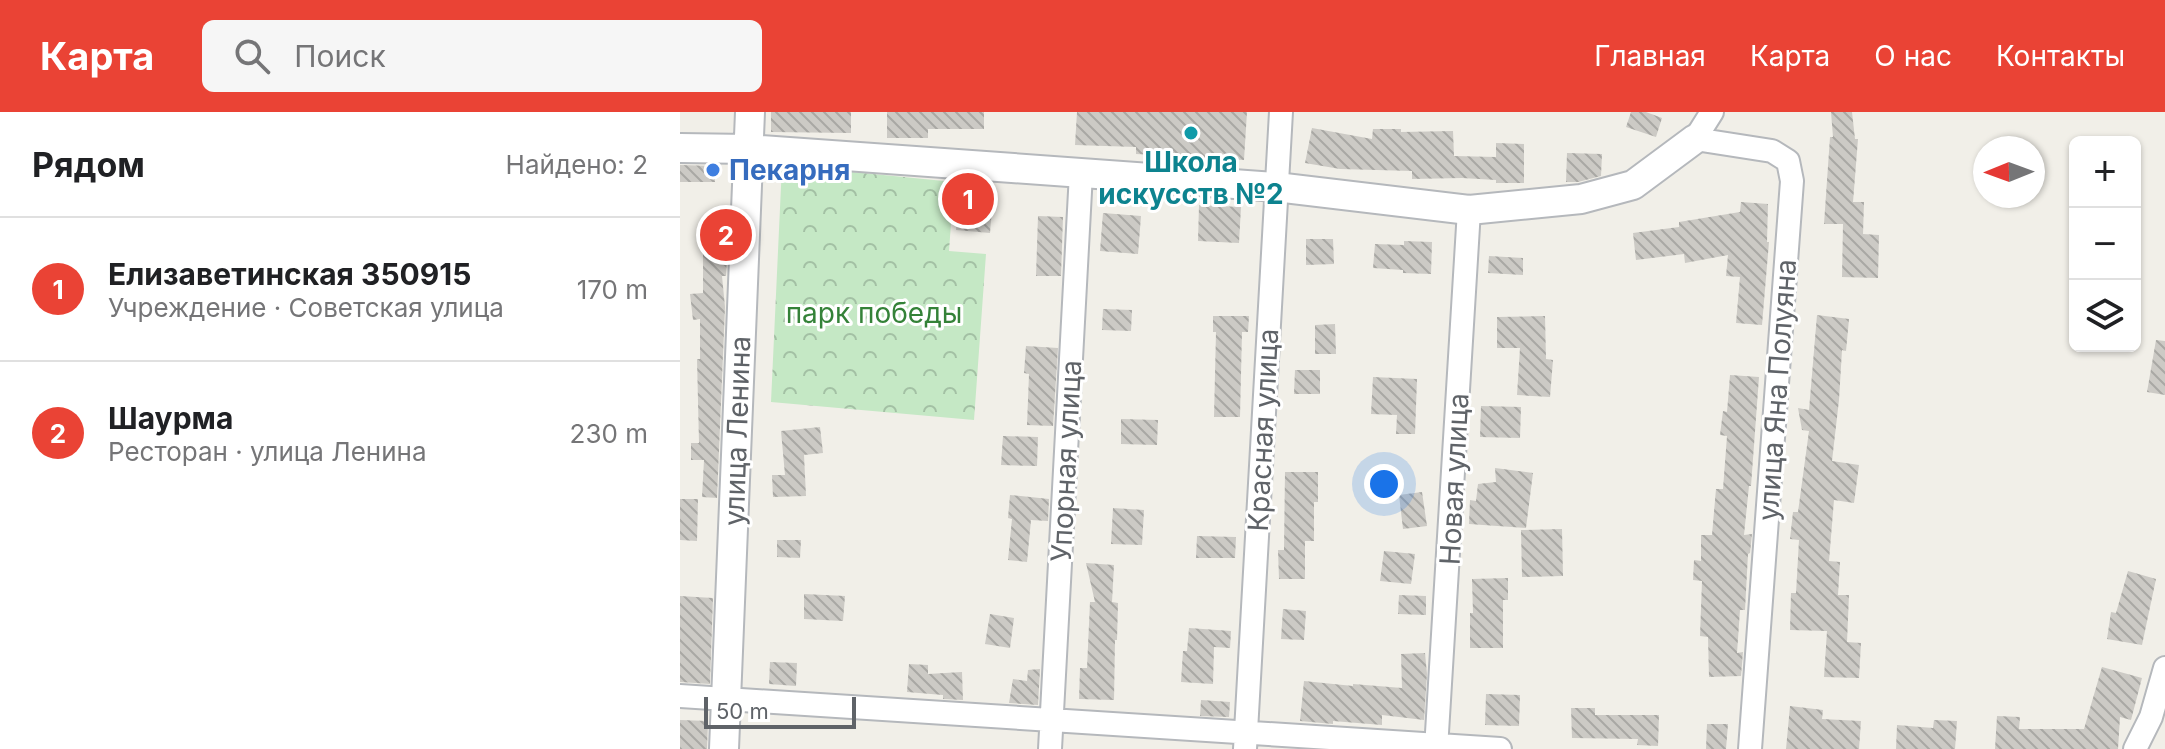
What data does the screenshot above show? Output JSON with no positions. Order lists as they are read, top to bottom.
{
  "streets": {
    "street": [
      "улица Яна Полуяна",
      "Красная улица",
      "улица Ленина",
      "Упорная улица",
      "Новая улица"
    ]
  },
  "parks": ["парк победы"],
  "places": ["Школа искусств №2", "Пекарня"],
  "scale_bar": "50 m",
  "north": "left",
  "page": {
    "header": "Карта",
    "search": "Поиск",
    "nav": [
      "Главная",
      "Карта",
      "О нас",
      "Контакты"
    ],
    "heading": ["Рядом", "Найдено: 2"],
    "map_buttons": ["+", "−"],
    "pins": ["1", "2"],
    "list": [
      {
        "mark": "1",
        "name": "Елизаветинская 350915",
        "note": "Учреждение · Советская улица",
        "value": "170 m"
      },
      {
        "mark": "2",
        "name": "Шаурма",
        "note": "Ресторан · улица Ленина",
        "value": "230 m"
      }
    ],
    "scale": "50 m"
  }
}
